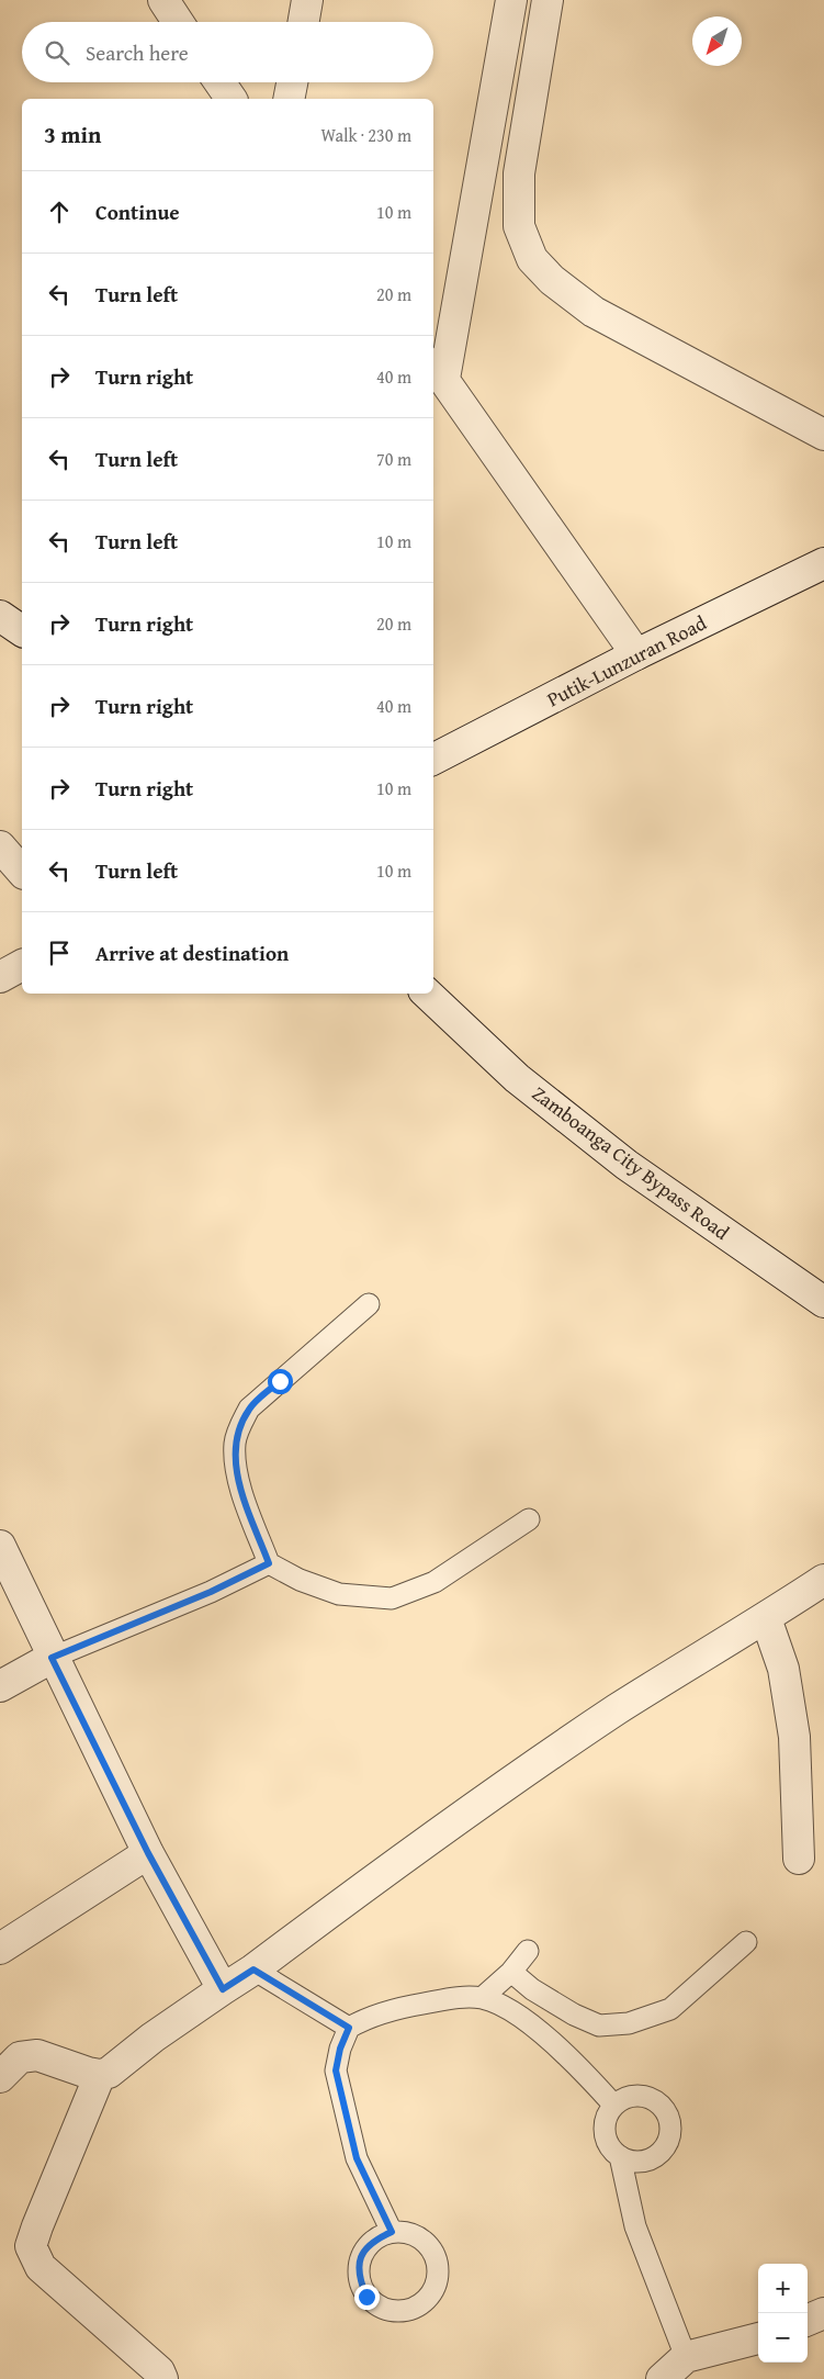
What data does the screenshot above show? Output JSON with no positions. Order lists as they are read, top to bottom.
{
  "streets": {
    "street": ["Putik-Lunzuran Road", "Zamboanga City Bypass Road"]
  },
  "north": "bottom left",
  "page": {
    "search": "Search here",
    "heading": ["3 min", "Walk · 230 m"],
    "list": [
      ["Continue", "10 m"],
      ["Turn left", "20 m"],
      ["Turn right", "40 m"],
      ["Turn left", "70 m"],
      ["Turn left", "10 m"],
      ["Turn right", "20 m"],
      ["Turn right", "40 m"],
      ["Turn right", "10 m"],
      ["Turn left", "10 m"],
      "Arrive at destination"
    ],
    "map_buttons": ["+", "−"]
  }
}
